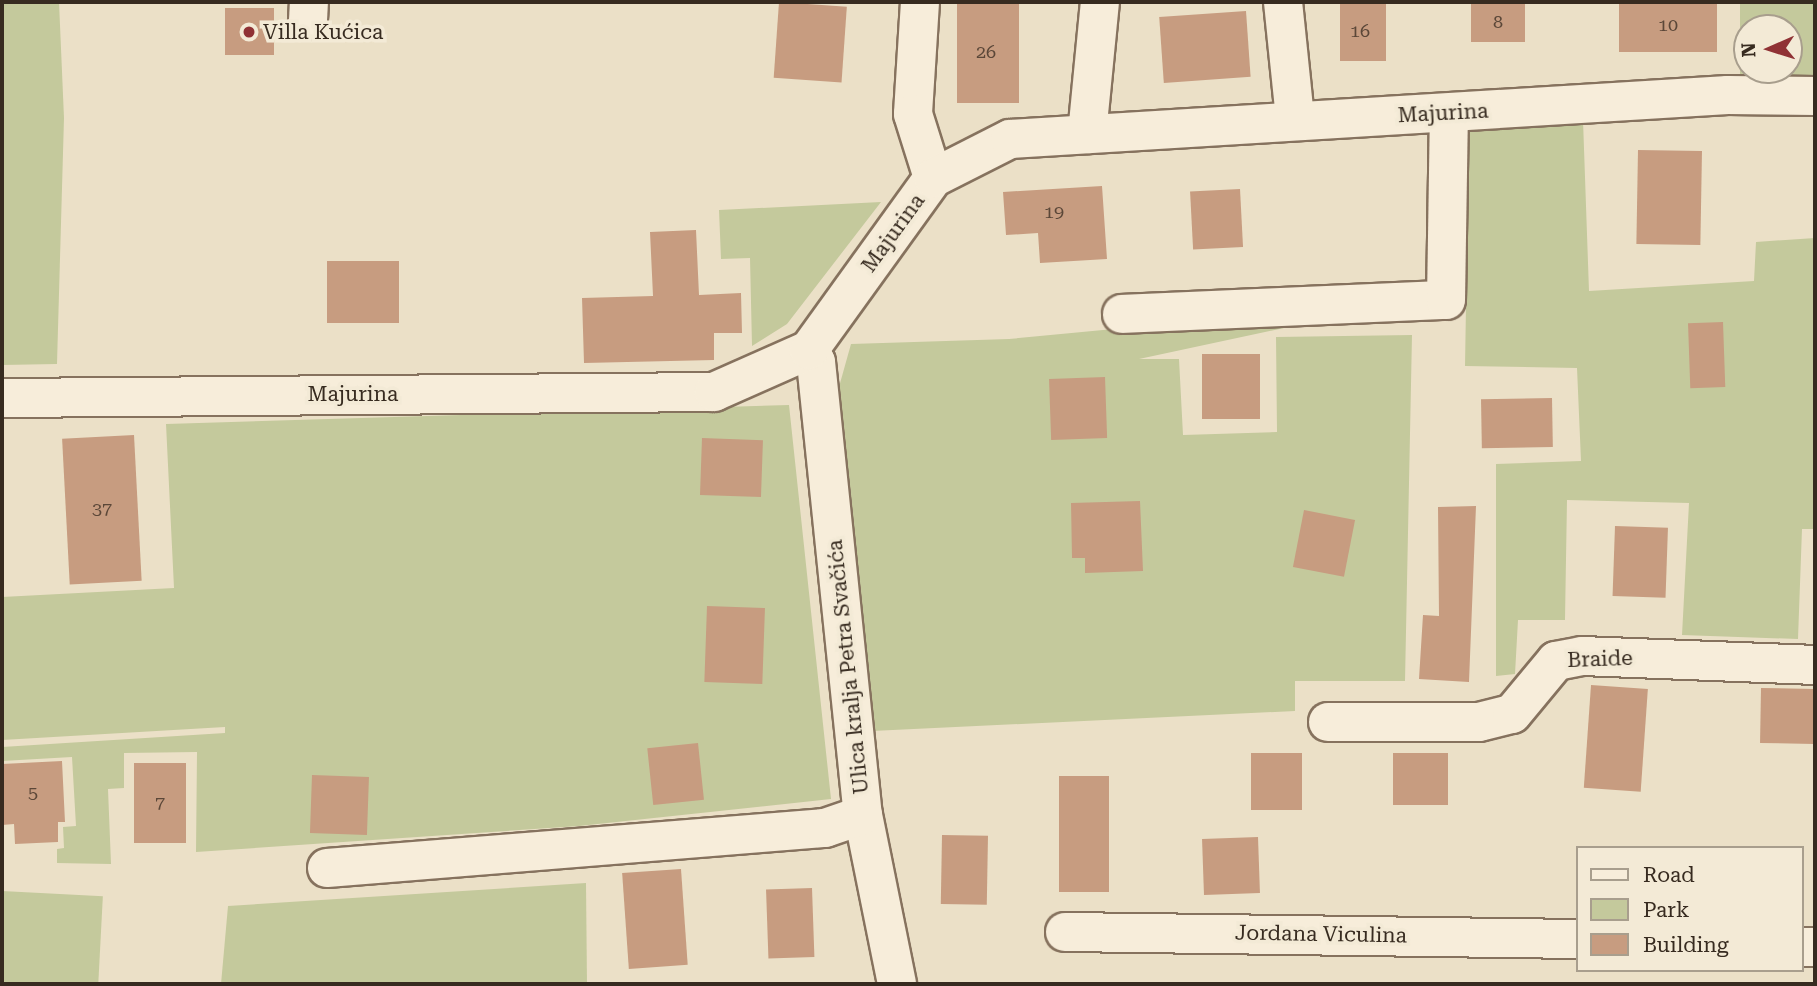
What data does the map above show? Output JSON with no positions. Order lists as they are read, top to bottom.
{
  "streets": {
    "street": [
      "Majurina",
      "Braide",
      "Ulica kralja Petra Svačića",
      "Jordana Viculina"
    ]
  },
  "crossings": [
    ["Majurina", "Ulica kralja Petra Svačića"]
  ],
  "places": ["Villa Kućica"],
  "house_numbers": [
    "8",
    "10",
    "16",
    "26",
    "19",
    "37",
    "5",
    "7"
  ],
  "legend": ["Road", "Park", "Building"],
  "north": "left"
}
